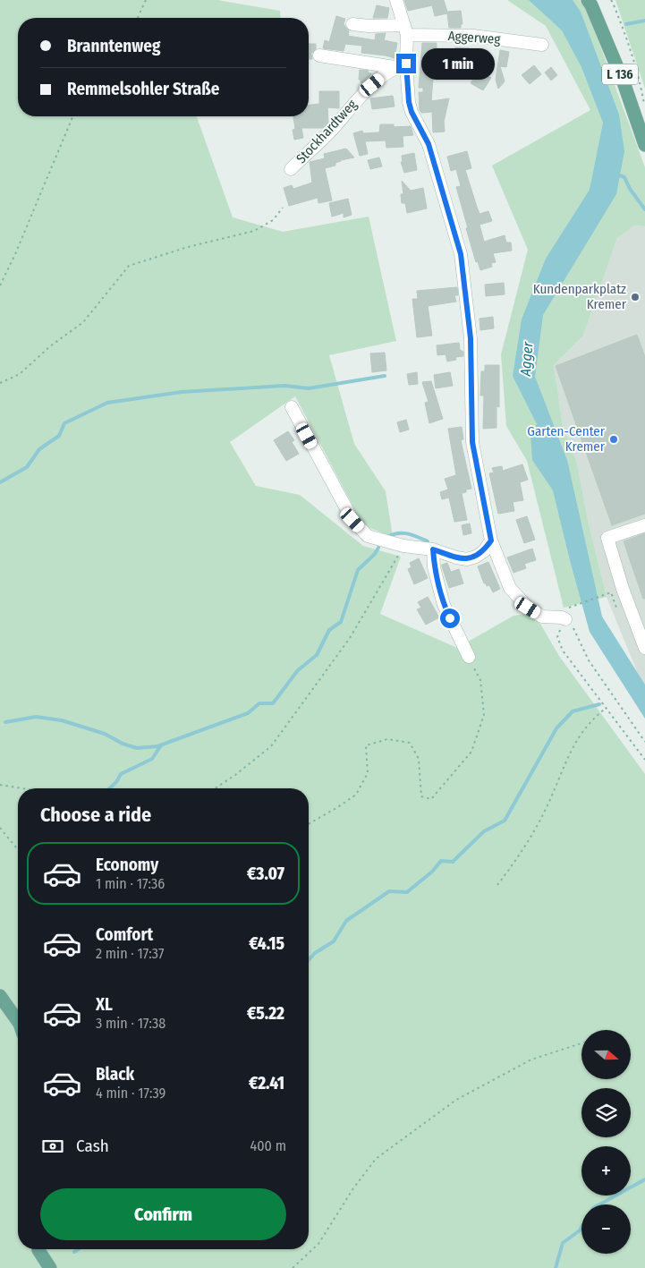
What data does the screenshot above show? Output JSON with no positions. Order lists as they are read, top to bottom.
{
  "streets": {
    "main road": ["L 136"],
    "street": ["Aggerweg", "Stockhardtweg"]
  },
  "water": ["Agger"],
  "places": ["Kundenparkplatz Kremer", "Garten-Center Kremer"],
  "north": "right",
  "page": {
    "banner": ["Branntenweg", "Remmelsohler Straße"],
    "bubble": "1 min",
    "heading": "Choose a ride",
    "list": [
      {
        "name": "Economy",
        "note": "1 min · 17:36",
        "value": "€3.07"
      },
      {
        "name": "Comfort",
        "note": "2 min · 17:37",
        "value": "€4.15"
      },
      {
        "name": "XL",
        "note": "3 min · 17:38",
        "value": "€5.22"
      },
      {
        "name": "Black",
        "note": "4 min · 17:39",
        "value": "€2.41"
      }
    ],
    "map_buttons": ["+", "−"],
    "pay": ["Cash", "400 m"],
    "buttons": "Confirm"
  }
}
